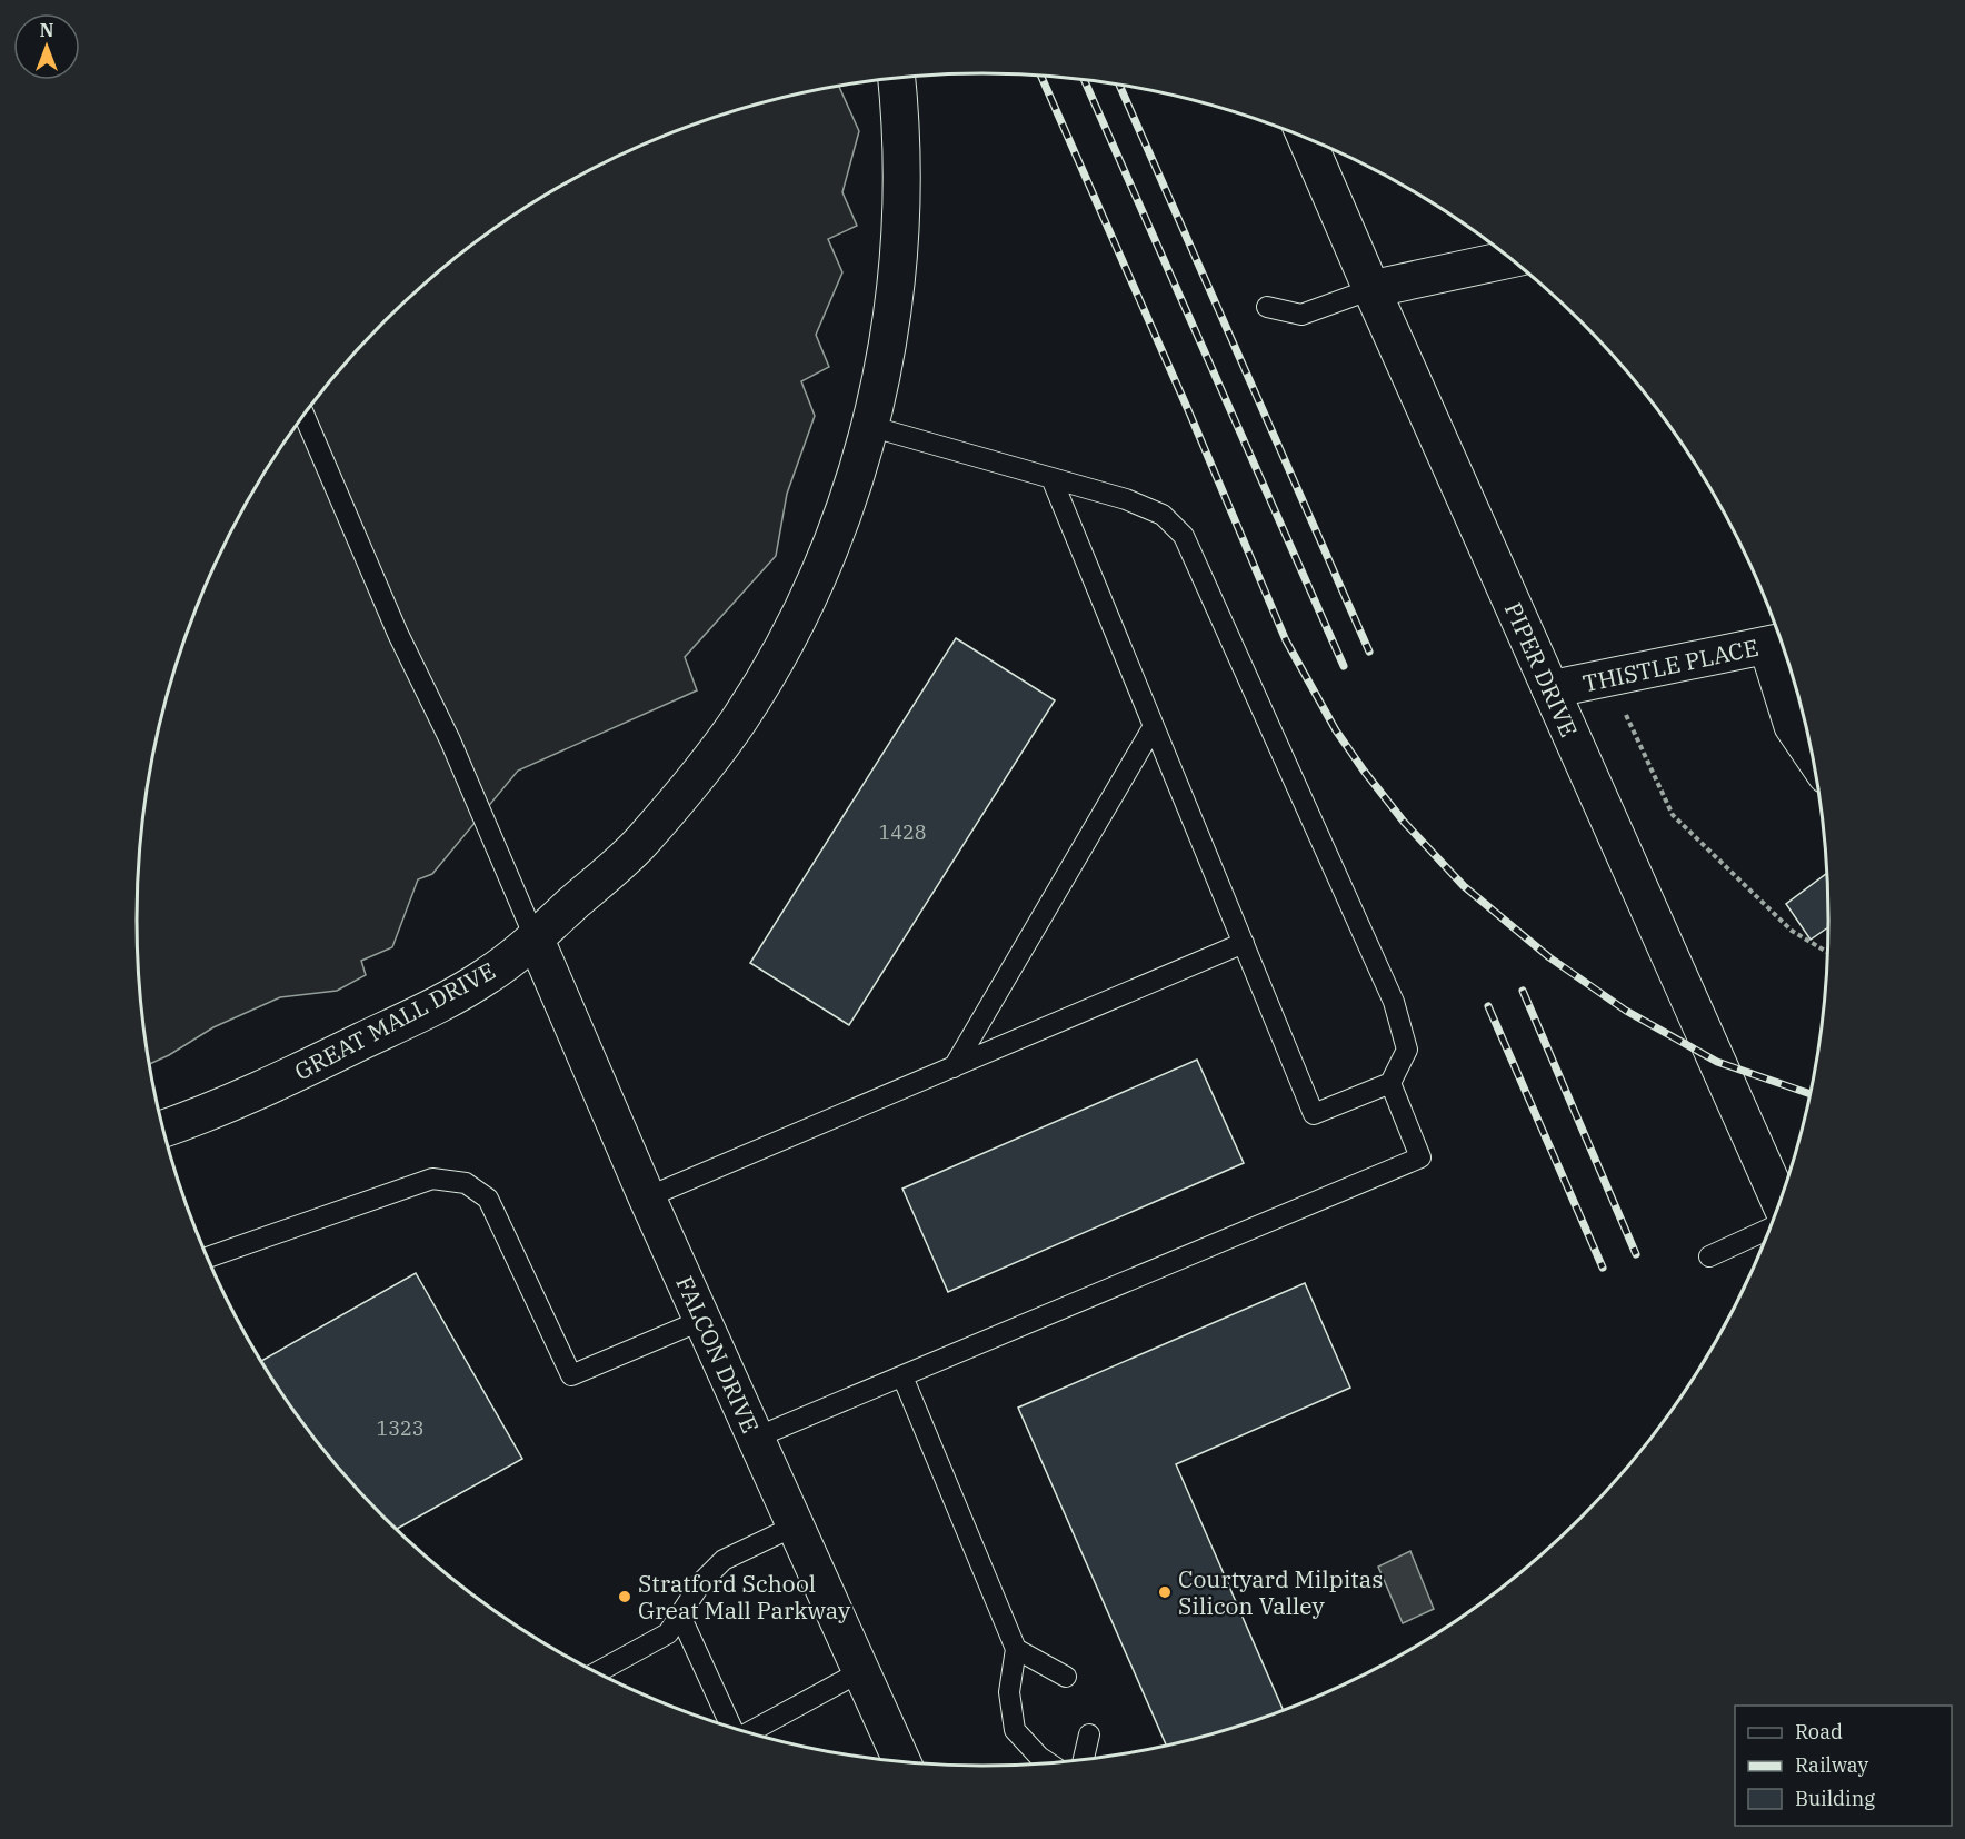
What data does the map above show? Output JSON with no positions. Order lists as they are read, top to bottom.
{
  "streets": {
    "street": [
      "THISTLE PLACE",
      "PIPER DRIVE",
      "GREAT MALL DRIVE",
      "FALCON DRIVE"
    ]
  },
  "crossings": [
    ["THISTLE PLACE", "PIPER DRIVE"],
    ["GREAT MALL DRIVE", "FALCON DRIVE"]
  ],
  "places": ["Courtyard Milpitas Silicon Valley", "Stratford School Great Mall Parkway"],
  "house_numbers": ["1428", "1323"],
  "legend": ["Road", "Railway", "Building"],
  "north": "top"
}
